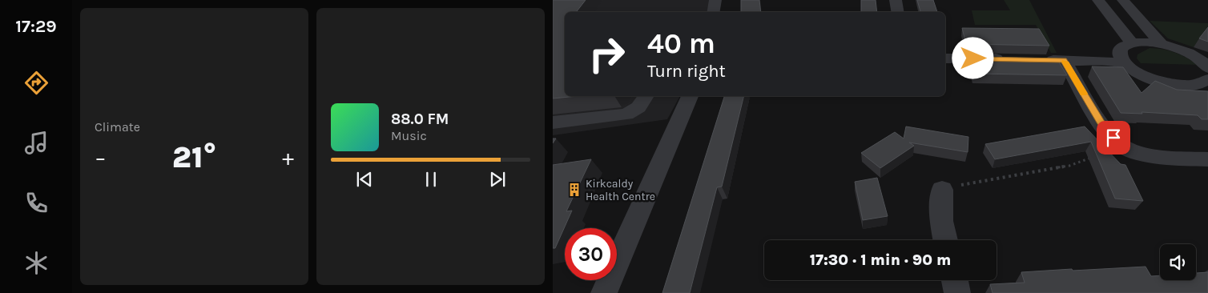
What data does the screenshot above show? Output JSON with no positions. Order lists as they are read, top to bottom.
{
  "places": {
    "building": ["Kirkcaldy Health Centre"]
  },
  "page": {
    "tabs": "17:29",
    "tile": "Climate",
    "turn": ["40 m", "Turn right"],
    "song": ["88.0 FM", "Music"],
    "heat": ["−", "21°", "+"],
    "limit": "30",
    "trip": "17:30 · 1 min · 90 m"
  }
}
